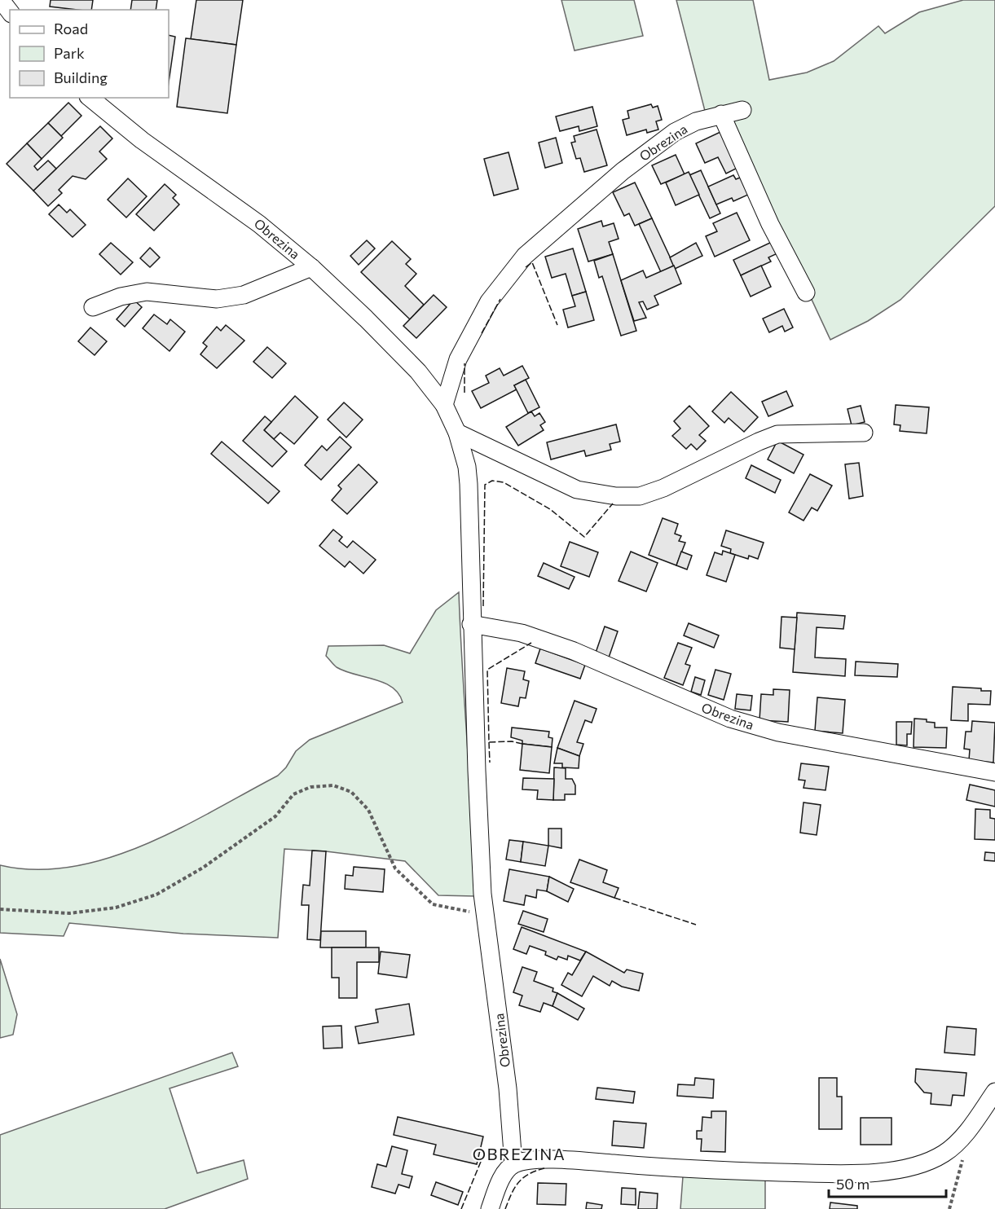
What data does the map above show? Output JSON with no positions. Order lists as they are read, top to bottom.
{
  "streets": {
    "street": ["Obrezina"]
  },
  "districts": ["OBREZINA"],
  "legend": ["Road", "Park", "Building"],
  "scale_bar": "50 m"
}
